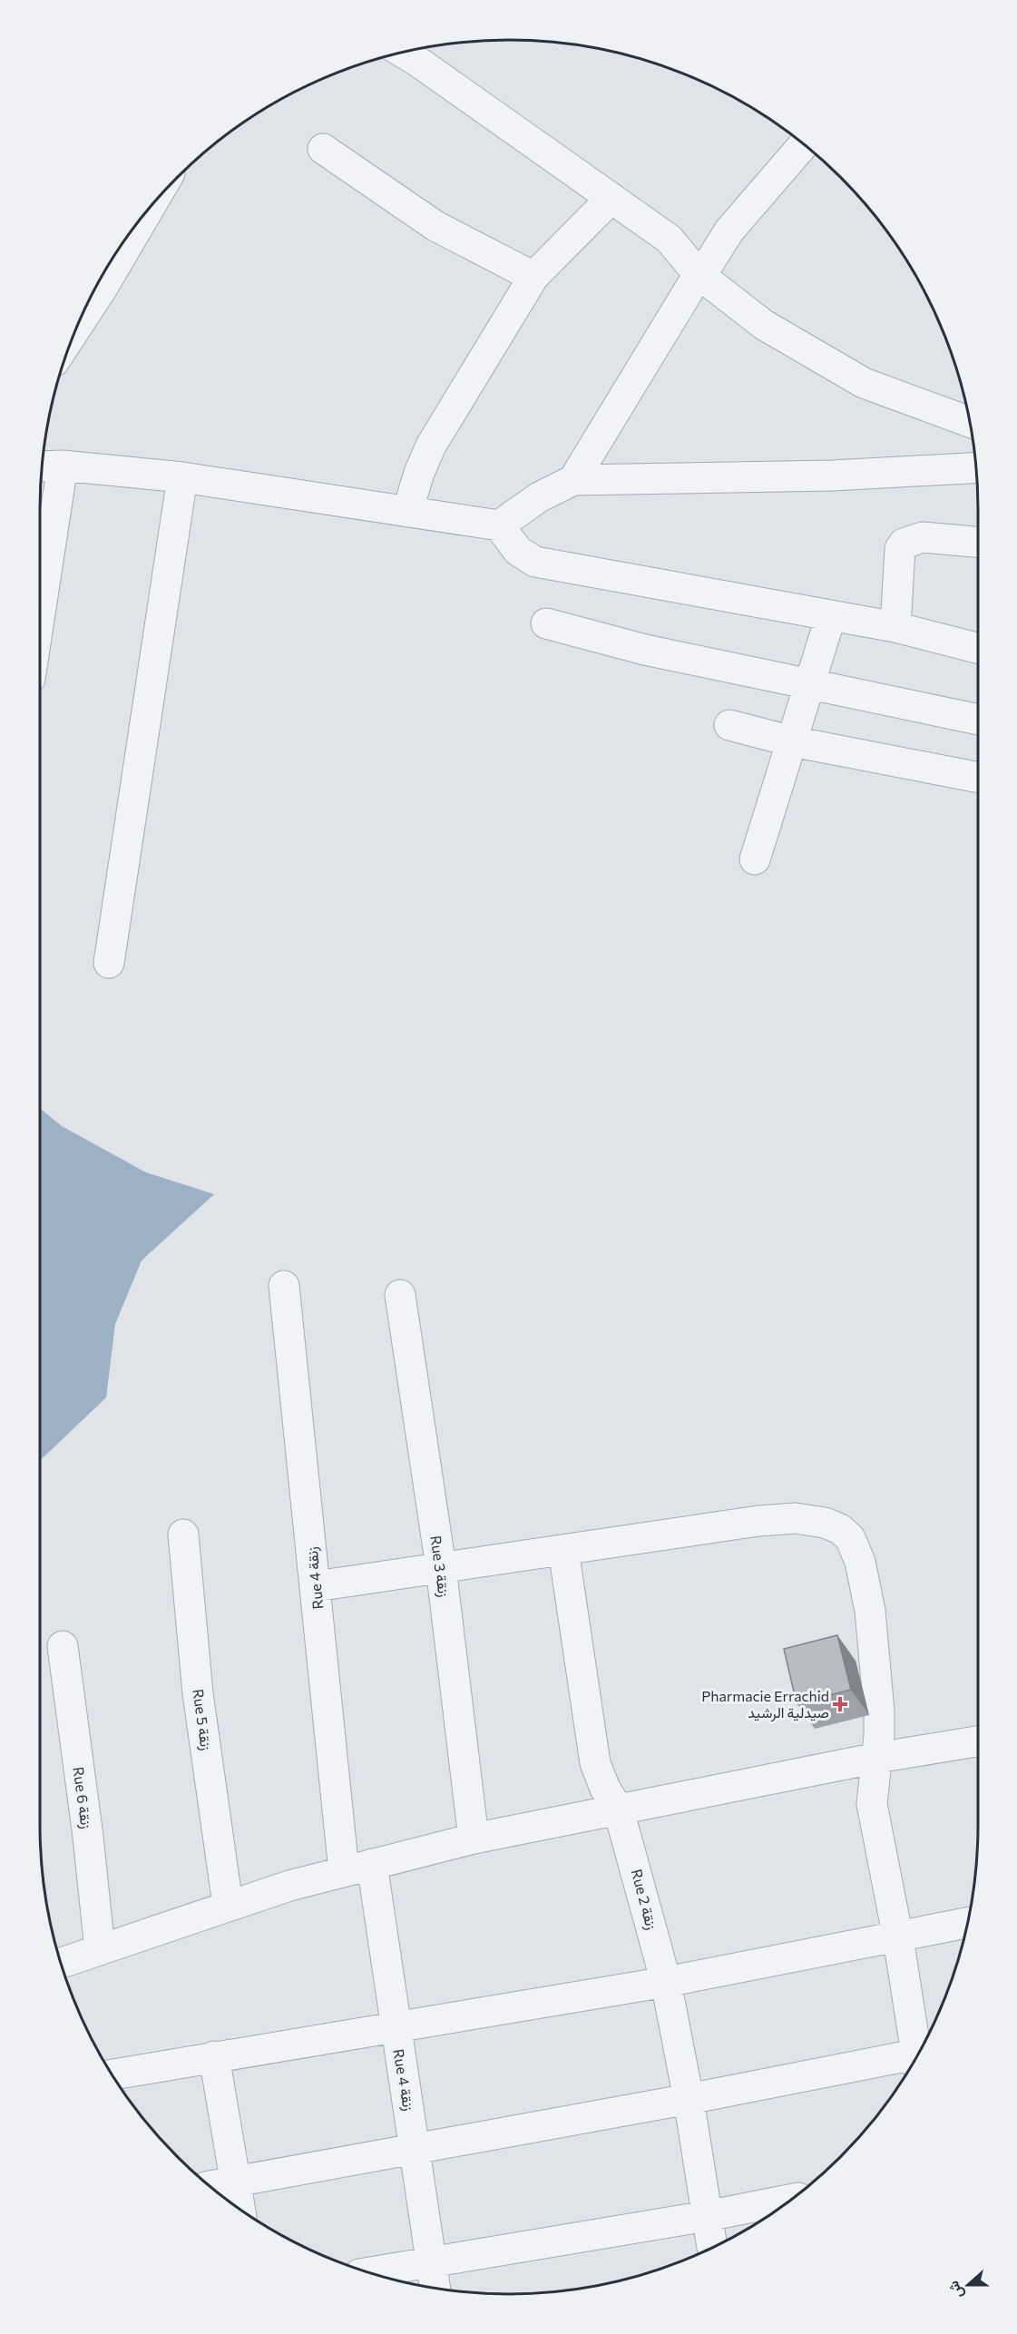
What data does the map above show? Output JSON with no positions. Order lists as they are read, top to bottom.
{
  "streets": {
    "street": [
      "Rue 3 زنقة",
      "Rue 4 زنقة",
      "Rue 5 زنقة",
      "Rue 6 زنقة",
      "Rue 2 زنقة"
    ]
  },
  "places": {
    "health": ["Pharmacie Errachid صيدلية الرشيد"]
  },
  "north": "left"
}
